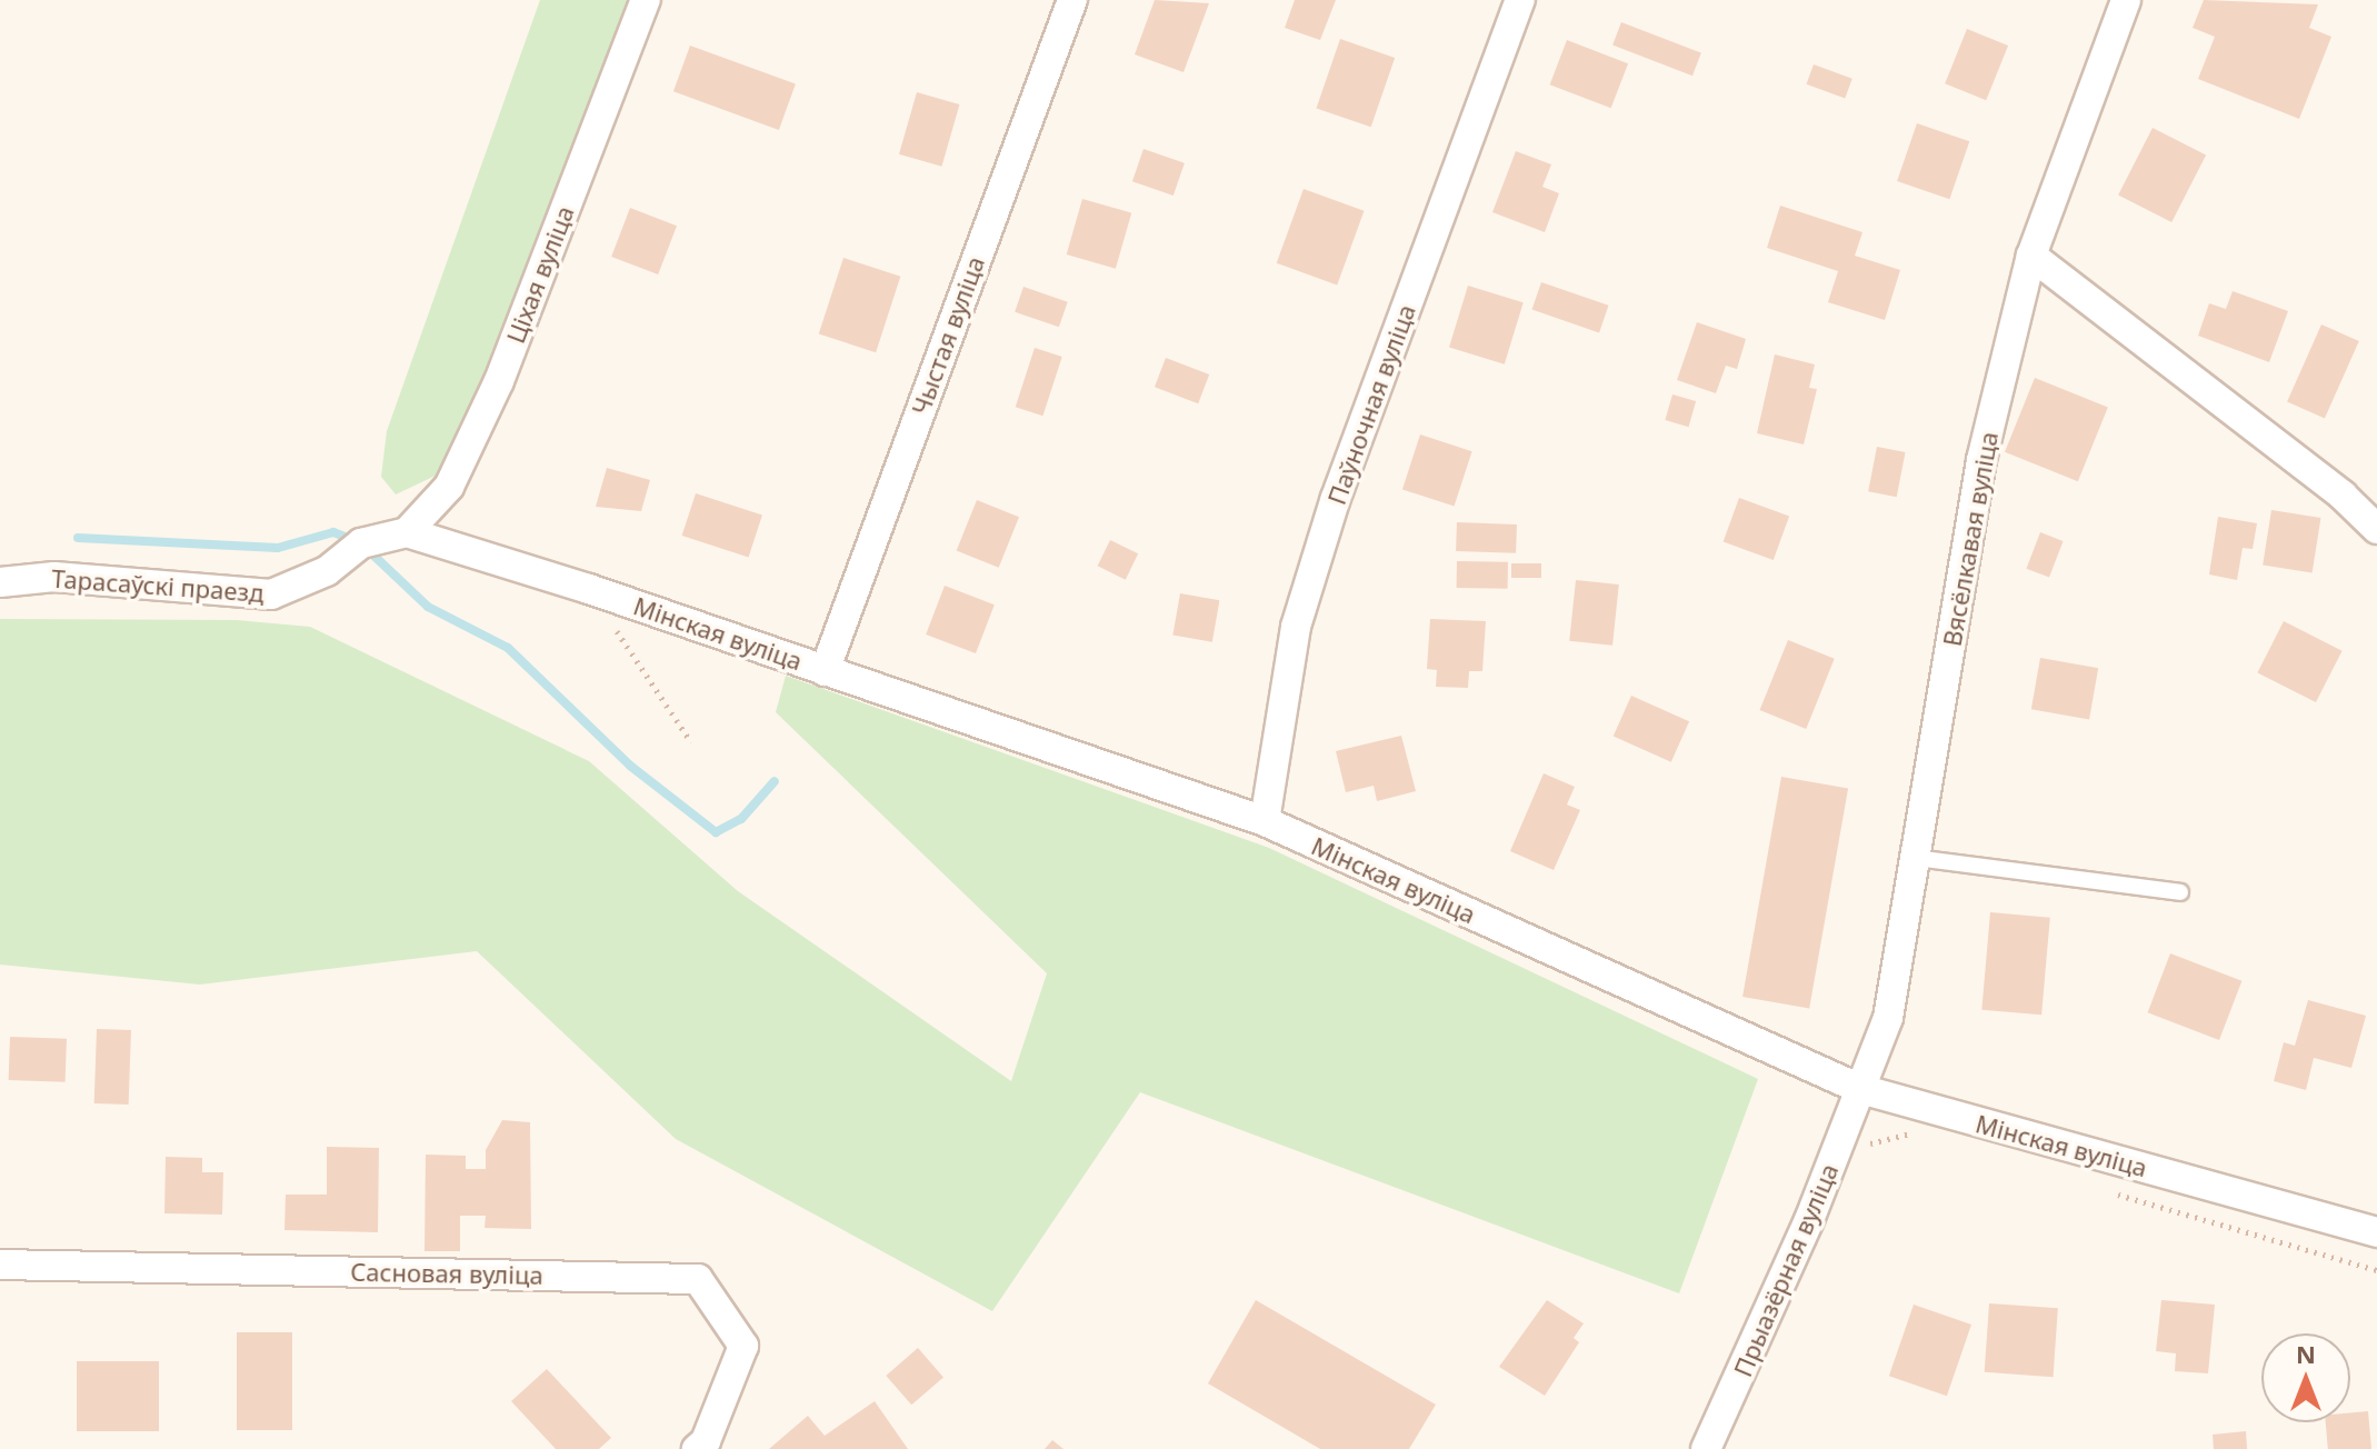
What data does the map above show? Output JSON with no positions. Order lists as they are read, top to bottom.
{
  "streets": {
    "street": [
      "Ціхая вуліца",
      "Чыстая вуліца",
      "Паўночная вуліца",
      "Вясёлкавая вуліца",
      "Тарасаўскі праезд",
      "Мінская вуліца",
      "Прыазёрная вуліца",
      "Сасновая вуліца"
    ]
  },
  "crossings": [
    ["Ціхая вуліца", "Тарасаўскі праезд"],
    ["Ціхая вуліца", "Мінская вуліца"],
    ["Чыстая вуліца", "Мінская вуліца"],
    ["Паўночная вуліца", "Мінская вуліца"],
    ["Вясёлкавая вуліца", "Мінская вуліца"],
    ["Вясёлкавая вуліца", "Прыазёрная вуліца"],
    ["Тарасаўскі праезд", "Мінская вуліца"],
    ["Мінская вуліца", "Прыазёрная вуліца"]
  ],
  "north": "top"
}
